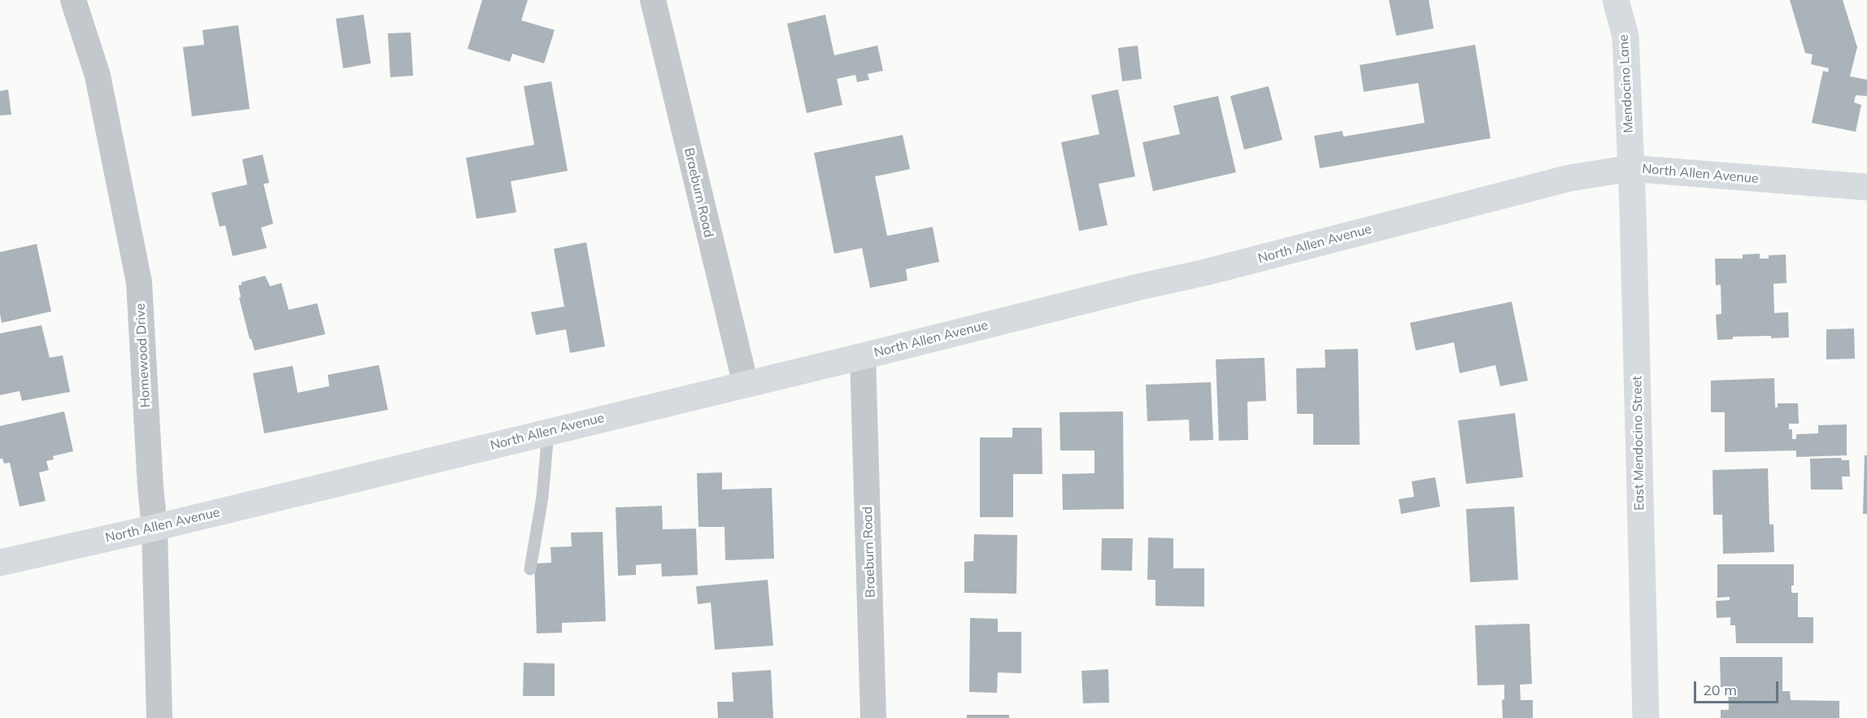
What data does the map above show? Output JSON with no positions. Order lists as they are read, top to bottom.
{
  "streets": {
    "street": [
      "Mendocino Lane",
      "North Allen Avenue",
      "Braeburn Road",
      "Homewood Drive",
      "East Mendocino Street"
    ]
  },
  "crossings": [
    ["Mendocino Lane", "North Allen Avenue"],
    ["Mendocino Lane", "East Mendocino Street"],
    ["North Allen Avenue", "Braeburn Road"],
    ["North Allen Avenue", "Homewood Drive"],
    ["North Allen Avenue", "East Mendocino Street"]
  ],
  "scale_bar": "20 m"
}
